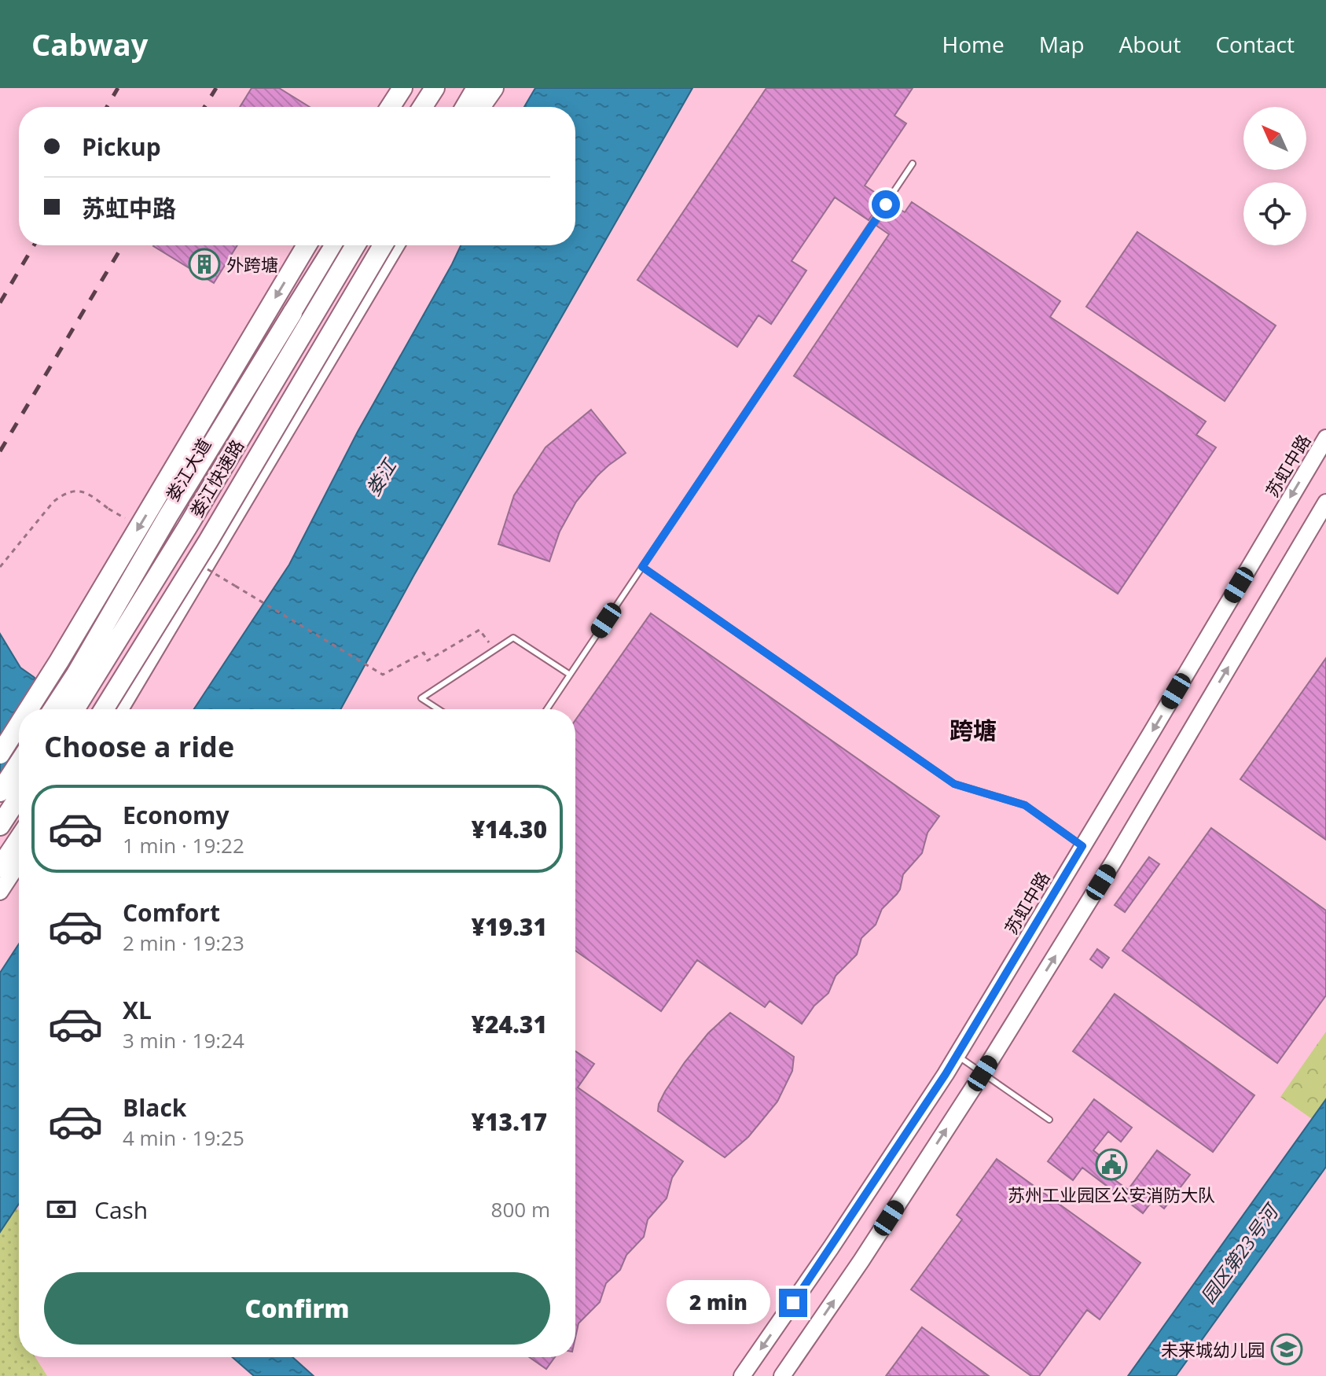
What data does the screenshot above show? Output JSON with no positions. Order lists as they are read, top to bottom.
{
  "streets": {
    "highway": ["娄江快速路"],
    "main road": ["苏虹中路", "娄江大道"]
  },
  "districts": ["跨塘"],
  "water": ["娄江", "园区第23号河"],
  "places": {
    "building": ["外跨塘"],
    "public building": ["苏州工业园区公安消防大队"],
    "school or university": ["未来城幼儿园"]
  },
  "north": "top left",
  "page": {
    "header": "Cabway",
    "nav": [
      "Home",
      "Map",
      "About",
      "Contact"
    ],
    "banner": ["Pickup", "苏虹中路"],
    "heading": "Choose a ride",
    "list": [
      {
        "name": "Economy",
        "note": "1 min · 19:22",
        "value": "¥14.30"
      },
      {
        "name": "Comfort",
        "note": "2 min · 19:23",
        "value": "¥19.31"
      },
      {
        "name": "XL",
        "note": "3 min · 19:24",
        "value": "¥24.31"
      },
      {
        "name": "Black",
        "note": "4 min · 19:25",
        "value": "¥13.17"
      }
    ],
    "pay": ["Cash", "800 m"],
    "buttons": "Confirm",
    "bubble": "2 min"
  }
}
